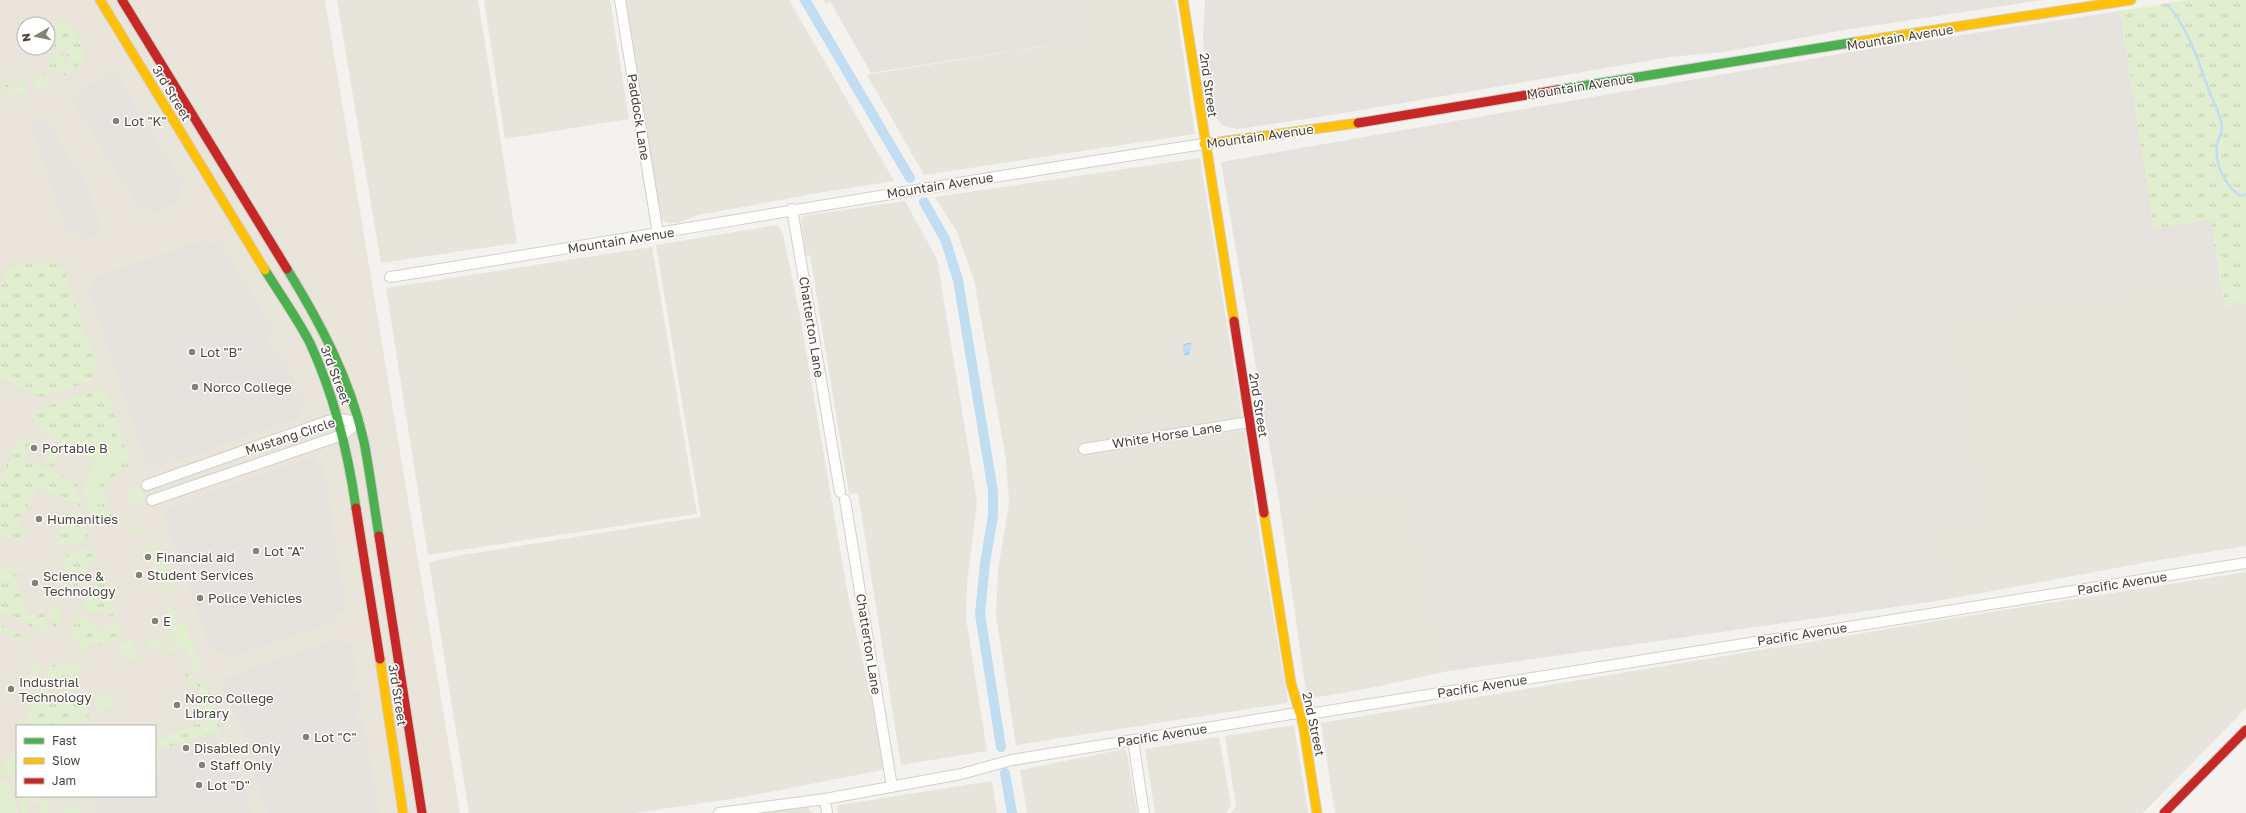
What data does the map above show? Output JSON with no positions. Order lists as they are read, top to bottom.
{
  "streets": {
    "street": [
      "Mountain Avenue",
      "2nd Street",
      "3rd Street",
      "Paddock Lane",
      "Chatterton Lane",
      "White Horse Lane",
      "Mustang Circle",
      "Pacific Avenue"
    ]
  },
  "crossings": [
    ["Mountain Avenue", "2nd Street"],
    ["Mountain Avenue", "Paddock Lane"],
    ["Mountain Avenue", "Chatterton Lane"],
    ["2nd Street", "White Horse Lane"],
    ["2nd Street", "Pacific Avenue"],
    ["3rd Street", "Mustang Circle"],
    ["Chatterton Lane", "Pacific Avenue"]
  ],
  "places": [
    "Lot \"K\"",
    "Lot \"B\"",
    "Norco College",
    "Portable B",
    "Humanities",
    "Lot \"A\"",
    "Financial aid",
    "Student Services",
    "Science & Technology",
    "Police Vehicles",
    "E",
    "Industrial Technology",
    "Norco College Library",
    "Lot \"C\"",
    "Disabled Only",
    "Staff Only",
    "Lot \"D\""
  ],
  "legend": ["Fast", "Slow", "Jam"],
  "north": "left"
}
